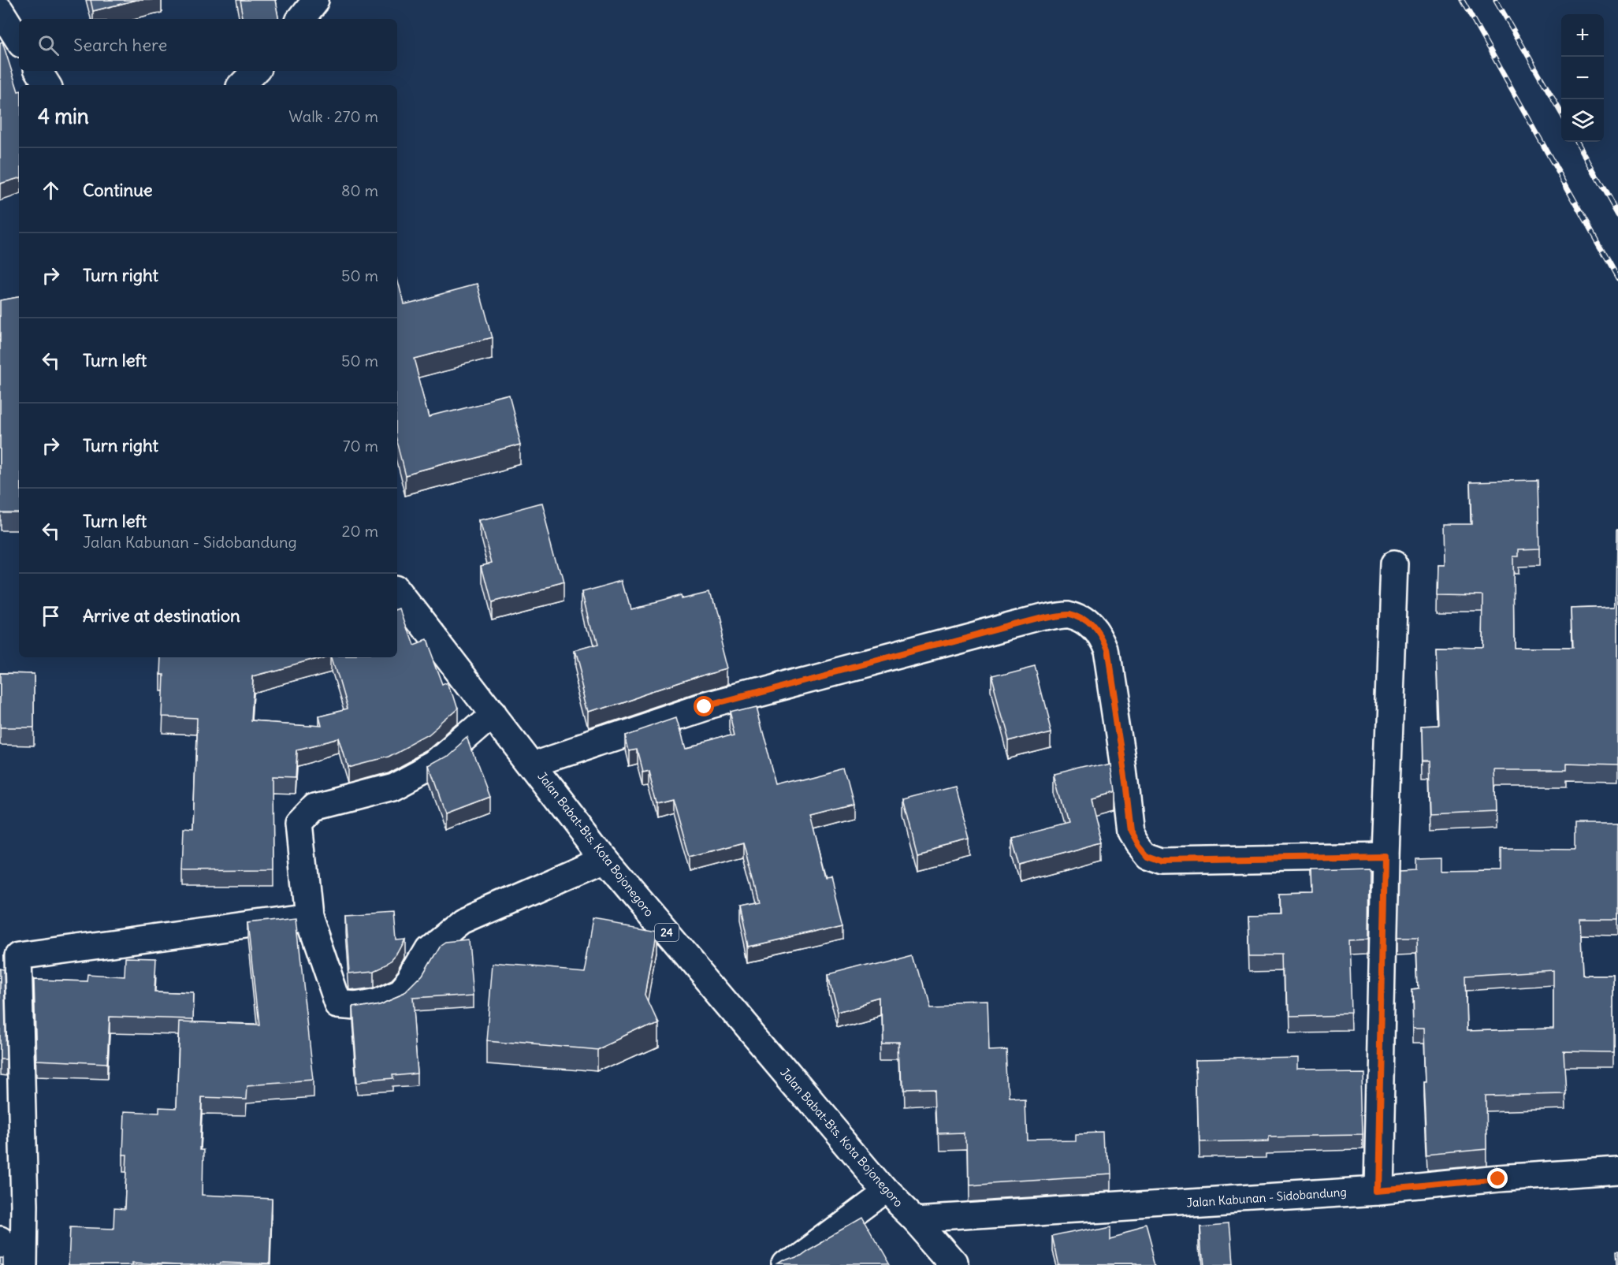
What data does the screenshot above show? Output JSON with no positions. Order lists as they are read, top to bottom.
{
  "streets": {
    "main road": ["Jalan Babat-Bts. Kota Bojonegoro", "24", "Jalan Kabunan - Sidobandung"]
  },
  "crossings": [
    ["Jalan Babat-Bts. Kota Bojonegoro", "Jalan Kabunan - Sidobandung"]
  ],
  "page": {
    "map_buttons": ["+", "−"],
    "search": "Search here",
    "heading": ["4 min", "Walk · 270 m"],
    "list": [
      ["Continue", "80 m"],
      ["Turn right", "50 m"],
      ["Turn left", "50 m"],
      ["Turn right", "70 m"],
      ["Turn left", "Jalan Kabunan - Sidobandung", "20 m"],
      "Arrive at destination"
    ]
  }
}
